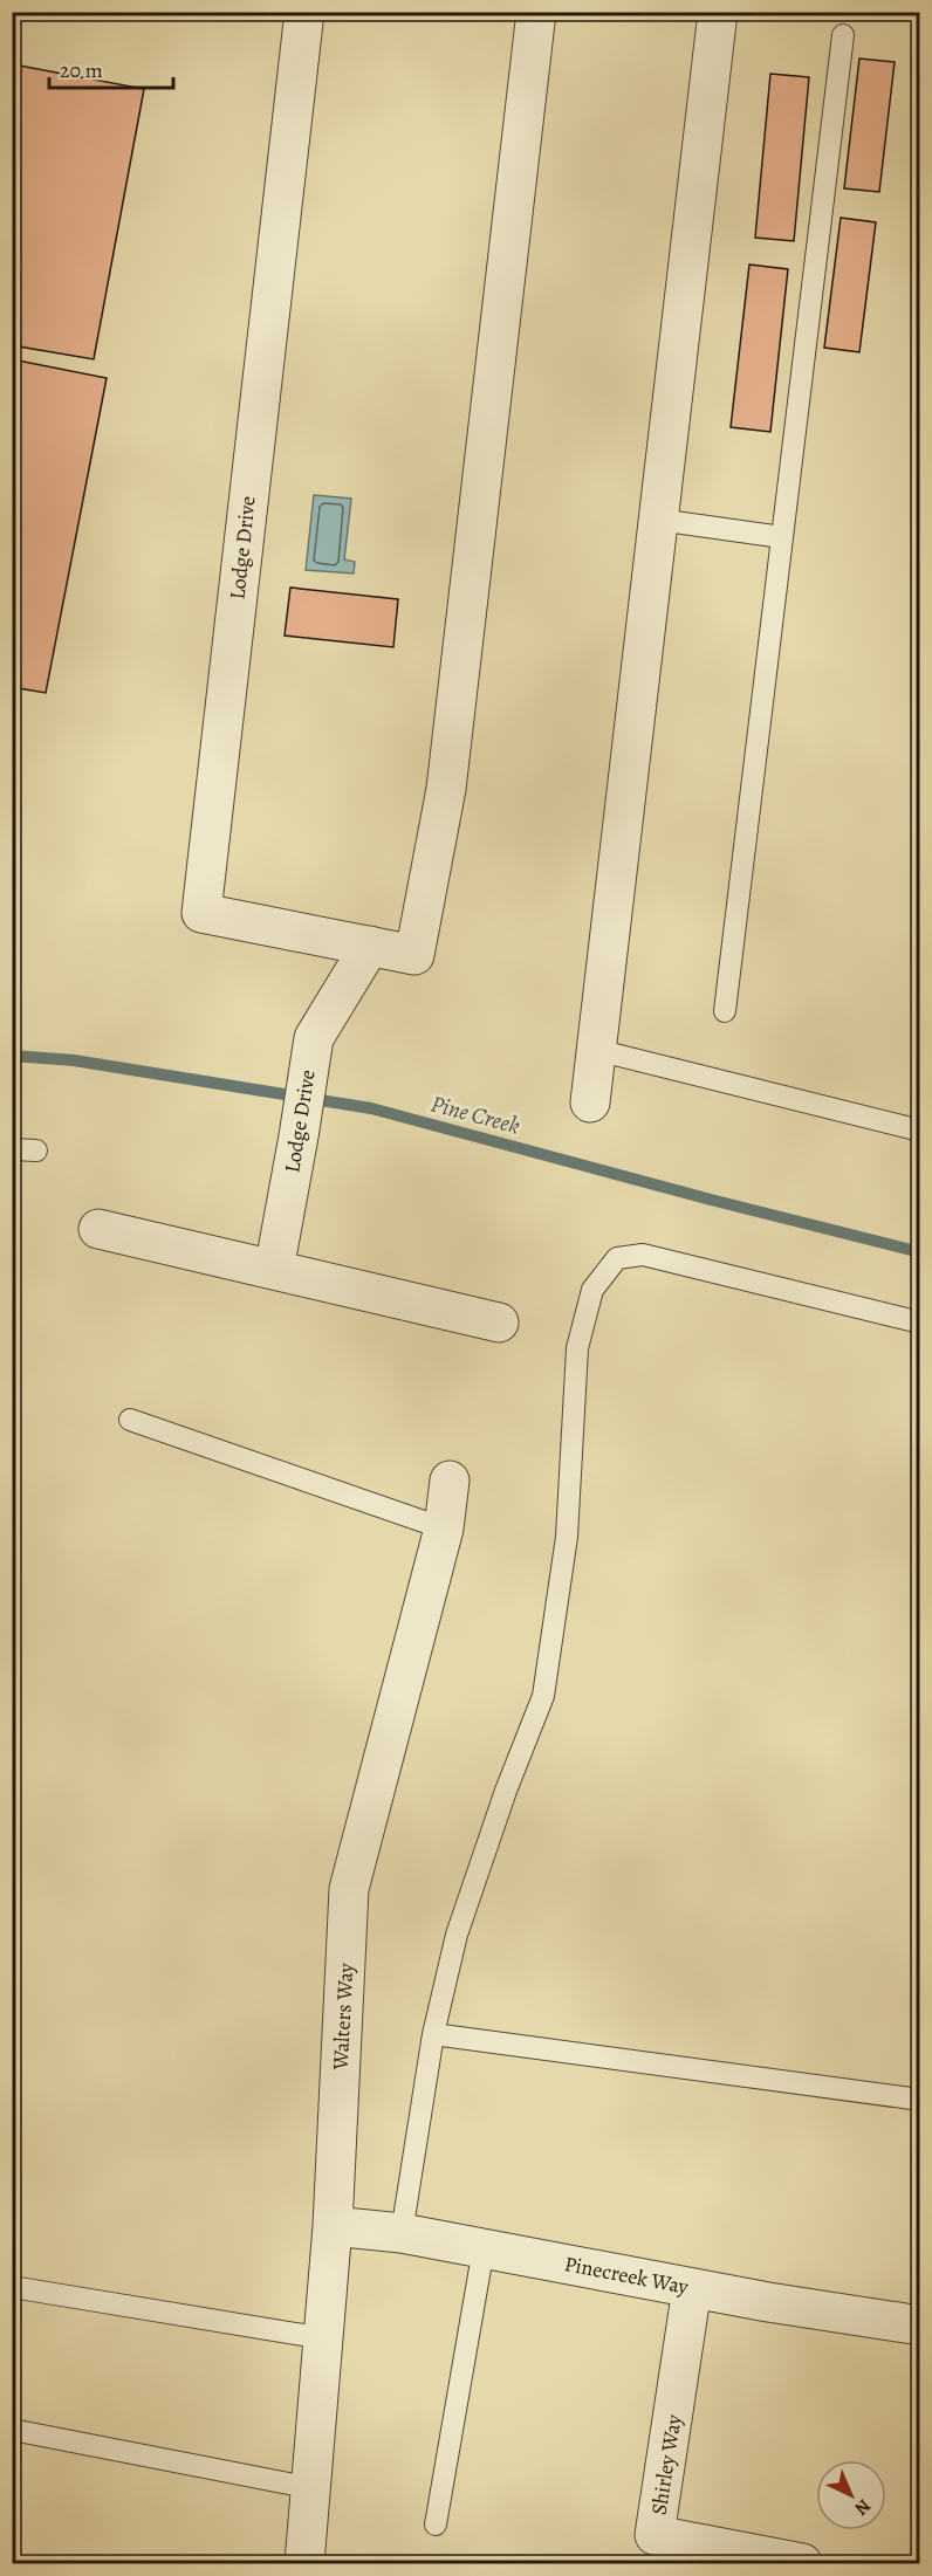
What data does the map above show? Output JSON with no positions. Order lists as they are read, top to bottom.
{
  "streets": {
    "street": [
      "Lodge Drive",
      "Walters Way",
      "Pinecreek Way",
      "Shirley Way"
    ]
  },
  "crossings": [
    ["Walters Way", "Pinecreek Way"],
    ["Pinecreek Way", "Shirley Way"]
  ],
  "water": ["Pine Creek"],
  "scale_bar": "20 m",
  "north": "bottom right"
}
